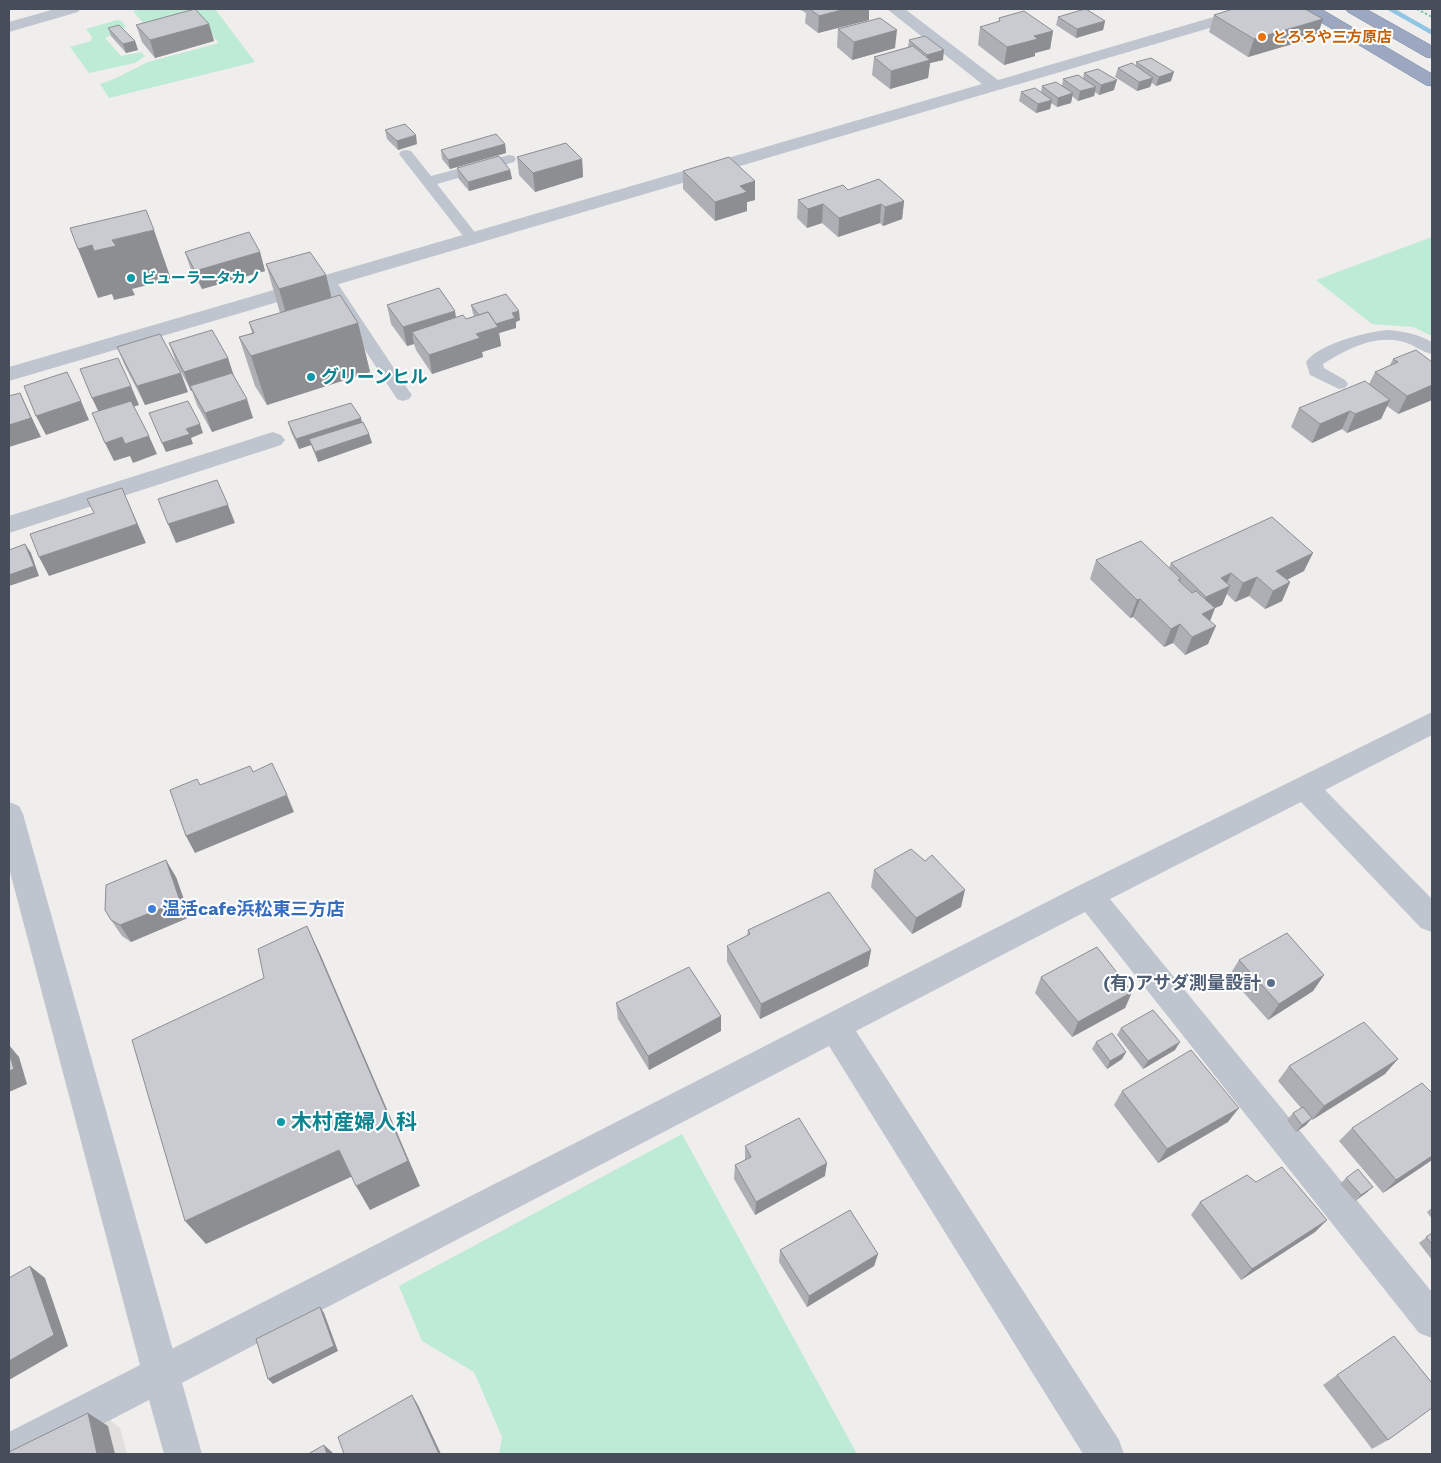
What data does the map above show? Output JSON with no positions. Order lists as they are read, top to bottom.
{
  "places": [
    "とろろや三方原店",
    "ビューラータカノ",
    "グリーンヒル",
    "温活cafe浜松東三方店",
    "(有)アサダ測量設計",
    "木村産婦人科"
  ]
}
